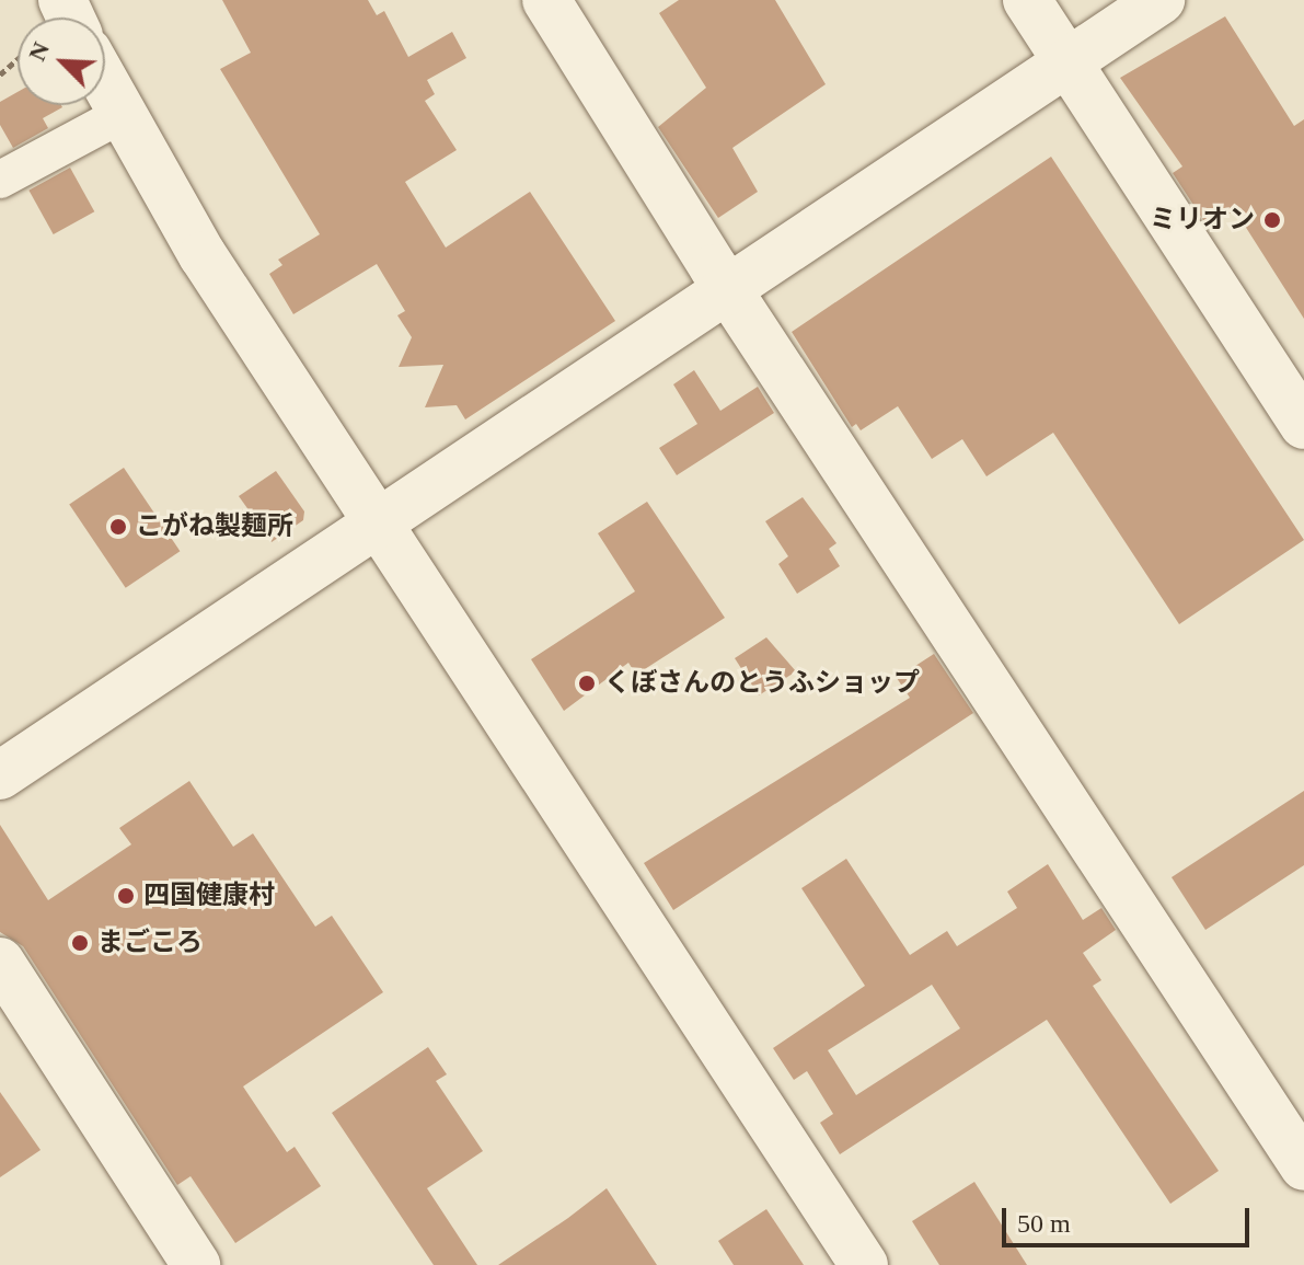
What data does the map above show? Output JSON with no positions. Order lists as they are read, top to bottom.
{
  "places": [
    "ミリオン",
    "こがね製麺所",
    "くぼさんのとうふショップ",
    "四国健康村",
    "まごころ"
  ],
  "scale_bar": "50 m",
  "north": "top left"
}
